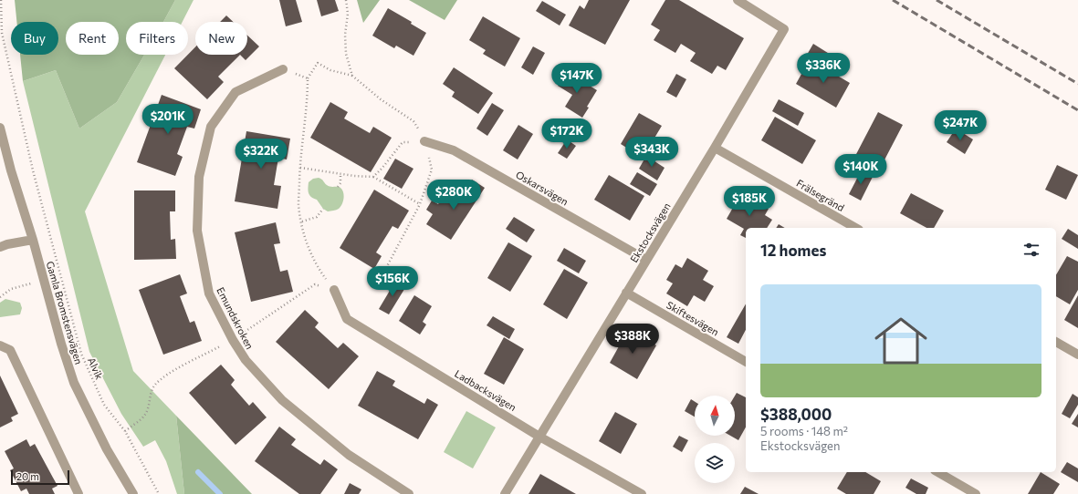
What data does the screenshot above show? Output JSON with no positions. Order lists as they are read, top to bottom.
{
  "streets": {
    "street": [
      "Oskarsvägen",
      "Frälsegränd",
      "Ekstocksvägen",
      "Gamla Bromstensvägen",
      "Emundskroken",
      "Skiftesvägen",
      "Ladbacksvägen"
    ],
    "path": ["Alvik"]
  },
  "crossings": [
    ["Oskarsvägen", "Ekstocksvägen"],
    ["Frälsegränd", "Ekstocksvägen"],
    ["Ekstocksvägen", "Skiftesvägen"],
    ["Ekstocksvägen", "Ladbacksvägen"]
  ],
  "scale_bar": "20 m",
  "north": "top",
  "page": {
    "chip": [
      "Buy",
      "Rent",
      "Filters",
      "New"
    ],
    "price": [
      "$336K",
      "$147K",
      "$201K",
      "$247K",
      "$172K",
      "$343K",
      "$322K",
      "$140K",
      "$280K",
      "$185K",
      "$156K",
      "$388K"
    ],
    "heading": "12 homes",
    "list": [
      {
        "name": "$388,000",
        "note": "5 rooms · 148 m² · Ekstocksvägen"
      }
    ],
    "scale": "20 m"
  }
}
